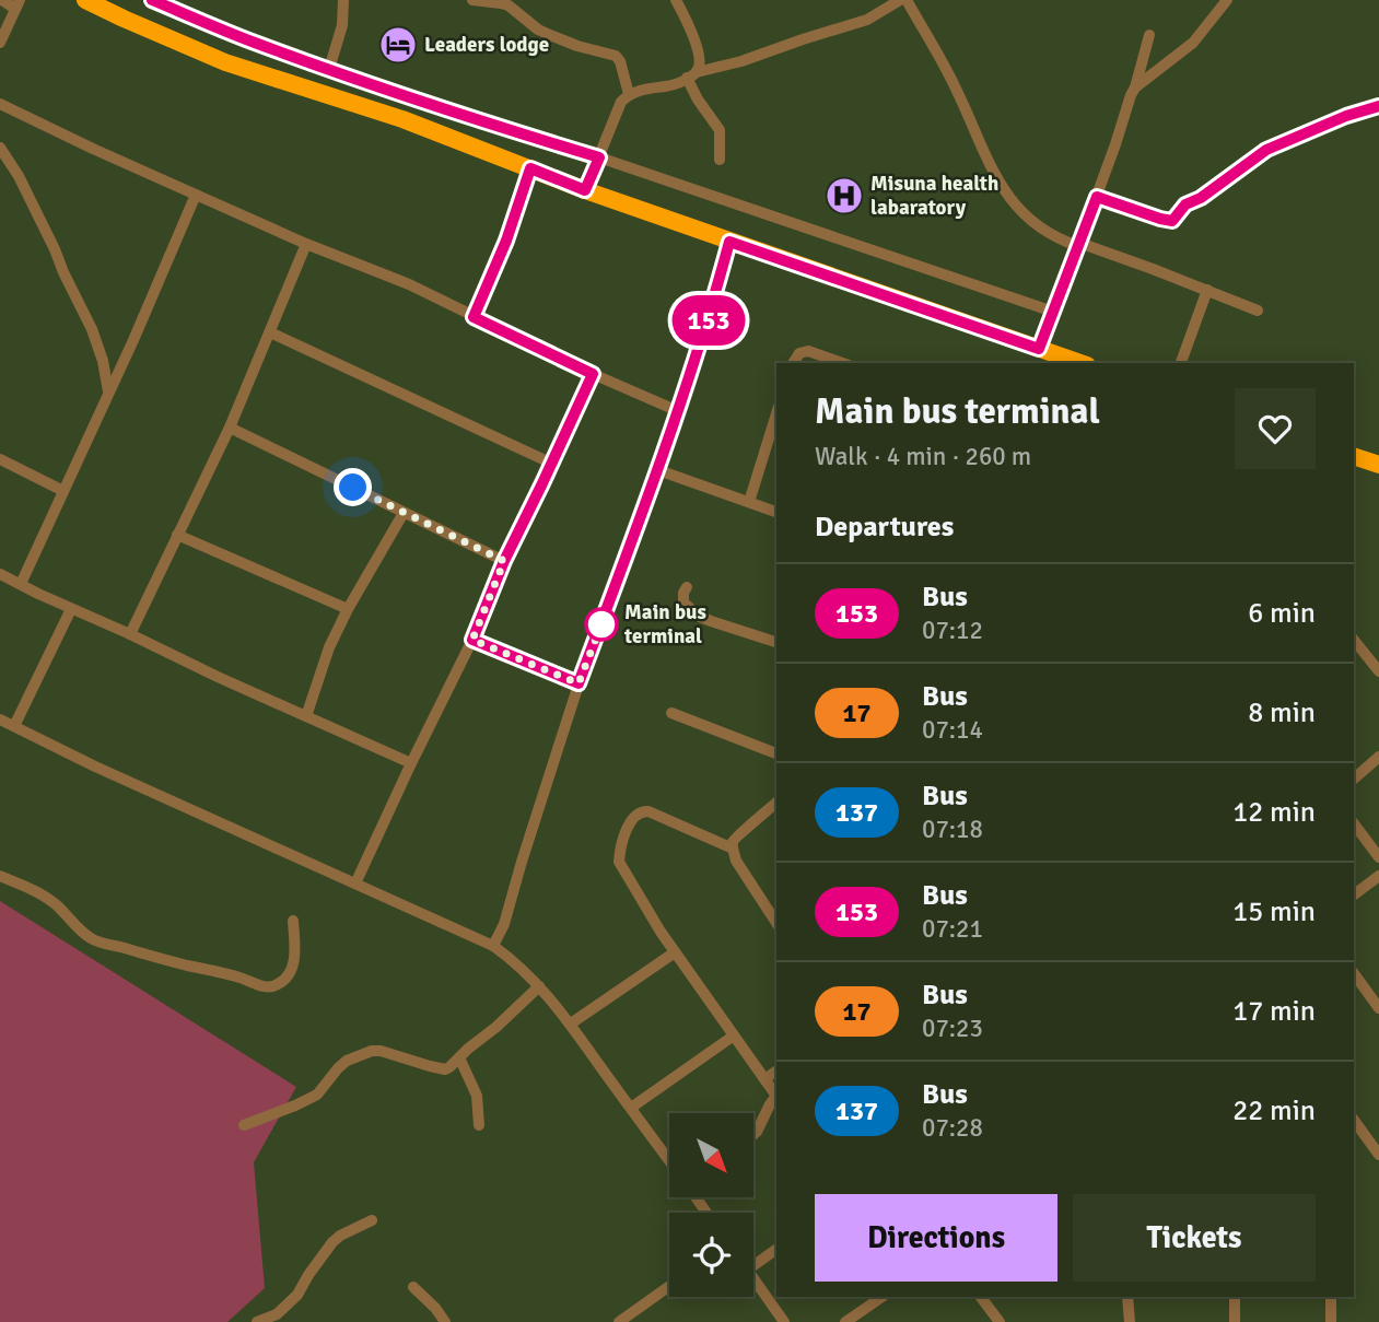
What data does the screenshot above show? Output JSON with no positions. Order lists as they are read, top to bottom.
{
  "places": {
    "hotel": ["Leaders lodge"],
    "hospital": ["Misuna health labaratory"],
    "other": ["Main bus terminal"]
  },
  "lines": ["bus line 153"],
  "north": "bottom right",
  "page": {
    "on_map": "153",
    "heading": [
      ["Main bus terminal", "Walk · 4 min · 260 m"],
      "Departures"
    ],
    "list": [
      {
        "mark": "153",
        "name": "Bus",
        "note": "07:12",
        "value": "6 min"
      },
      {
        "mark": "17",
        "name": "Bus",
        "note": "07:14",
        "value": "8 min"
      },
      {
        "mark": "137",
        "name": "Bus",
        "note": "07:18",
        "value": "12 min"
      },
      {
        "mark": "153",
        "name": "Bus",
        "note": "07:21",
        "value": "15 min"
      },
      {
        "mark": "17",
        "name": "Bus",
        "note": "07:23",
        "value": "17 min"
      },
      {
        "mark": "137",
        "name": "Bus",
        "note": "07:28",
        "value": "22 min"
      }
    ],
    "buttons": ["Directions", "Tickets"]
  }
}
